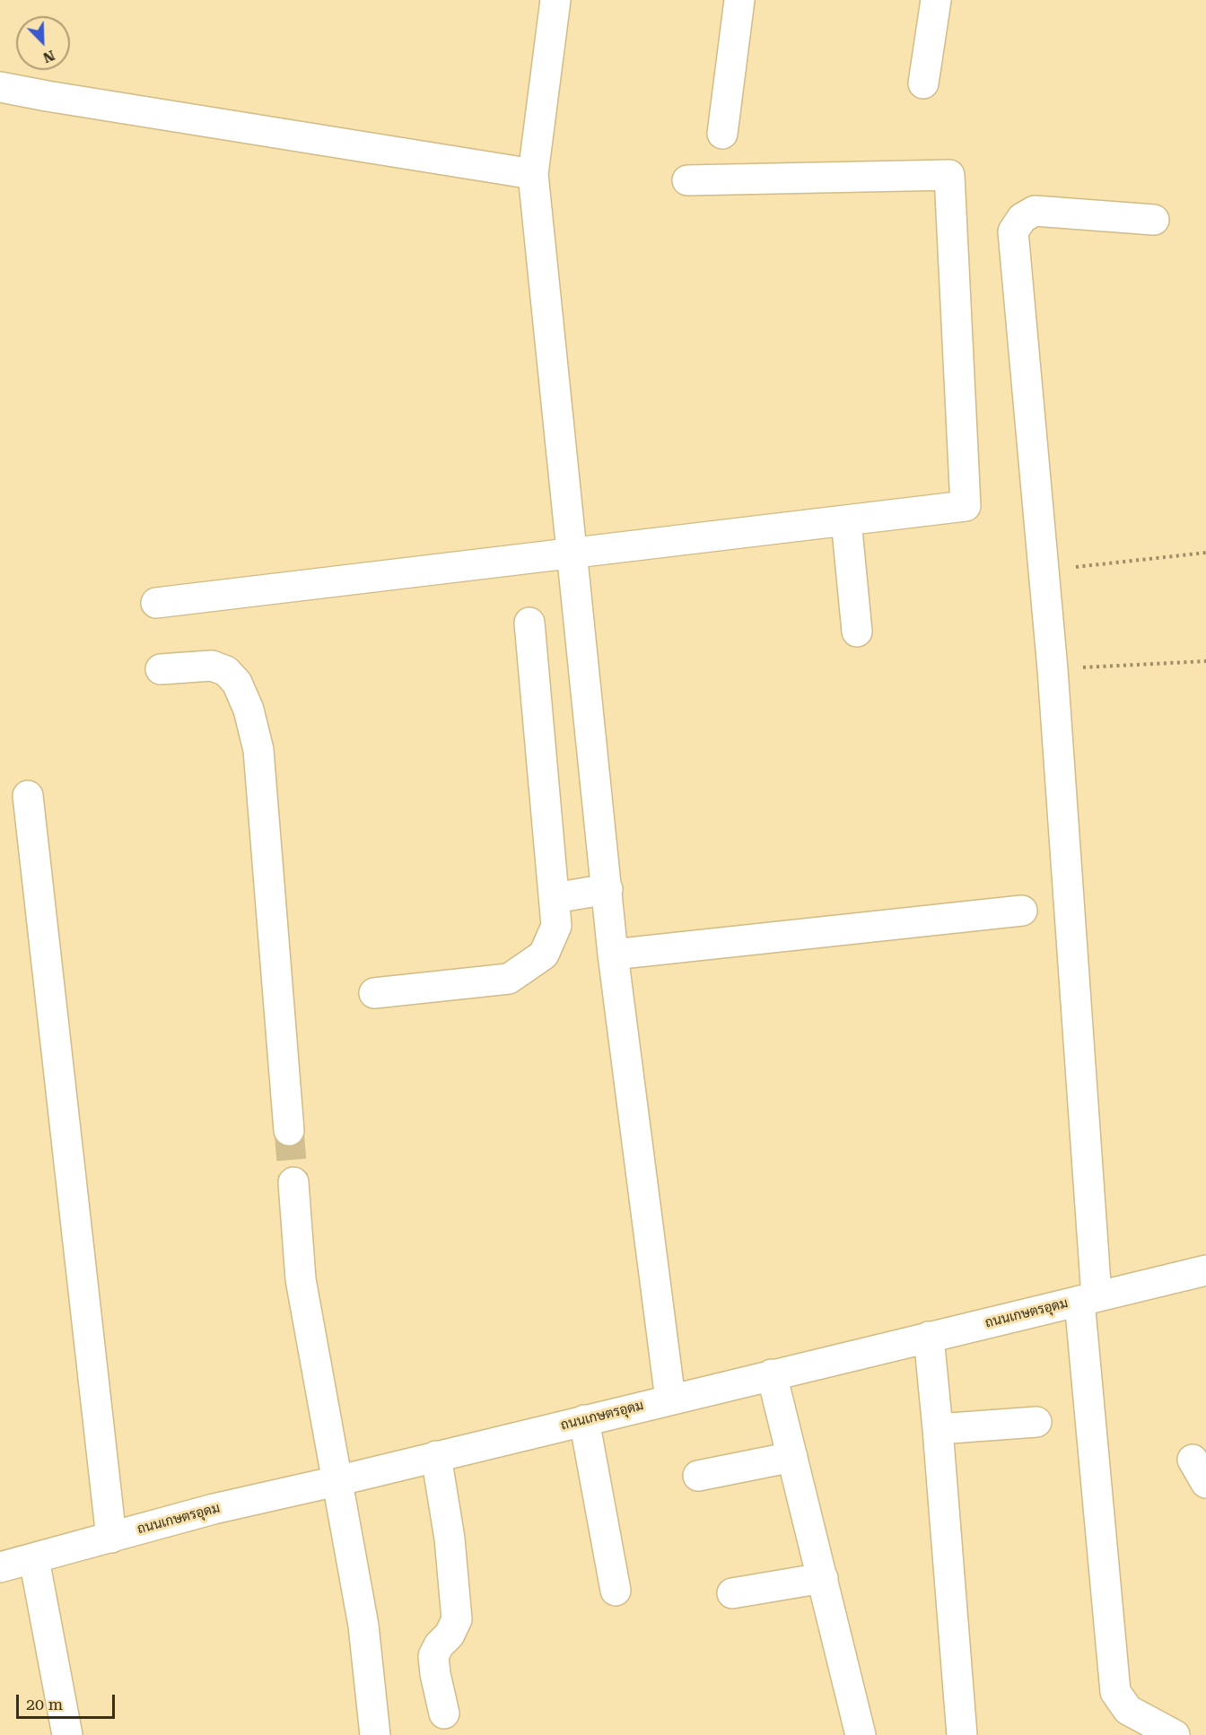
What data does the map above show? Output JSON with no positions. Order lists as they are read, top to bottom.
{
  "streets": {
    "street": ["ถนนเกษตรอุดม"]
  },
  "scale_bar": "20 m",
  "north": "bottom right"
}
